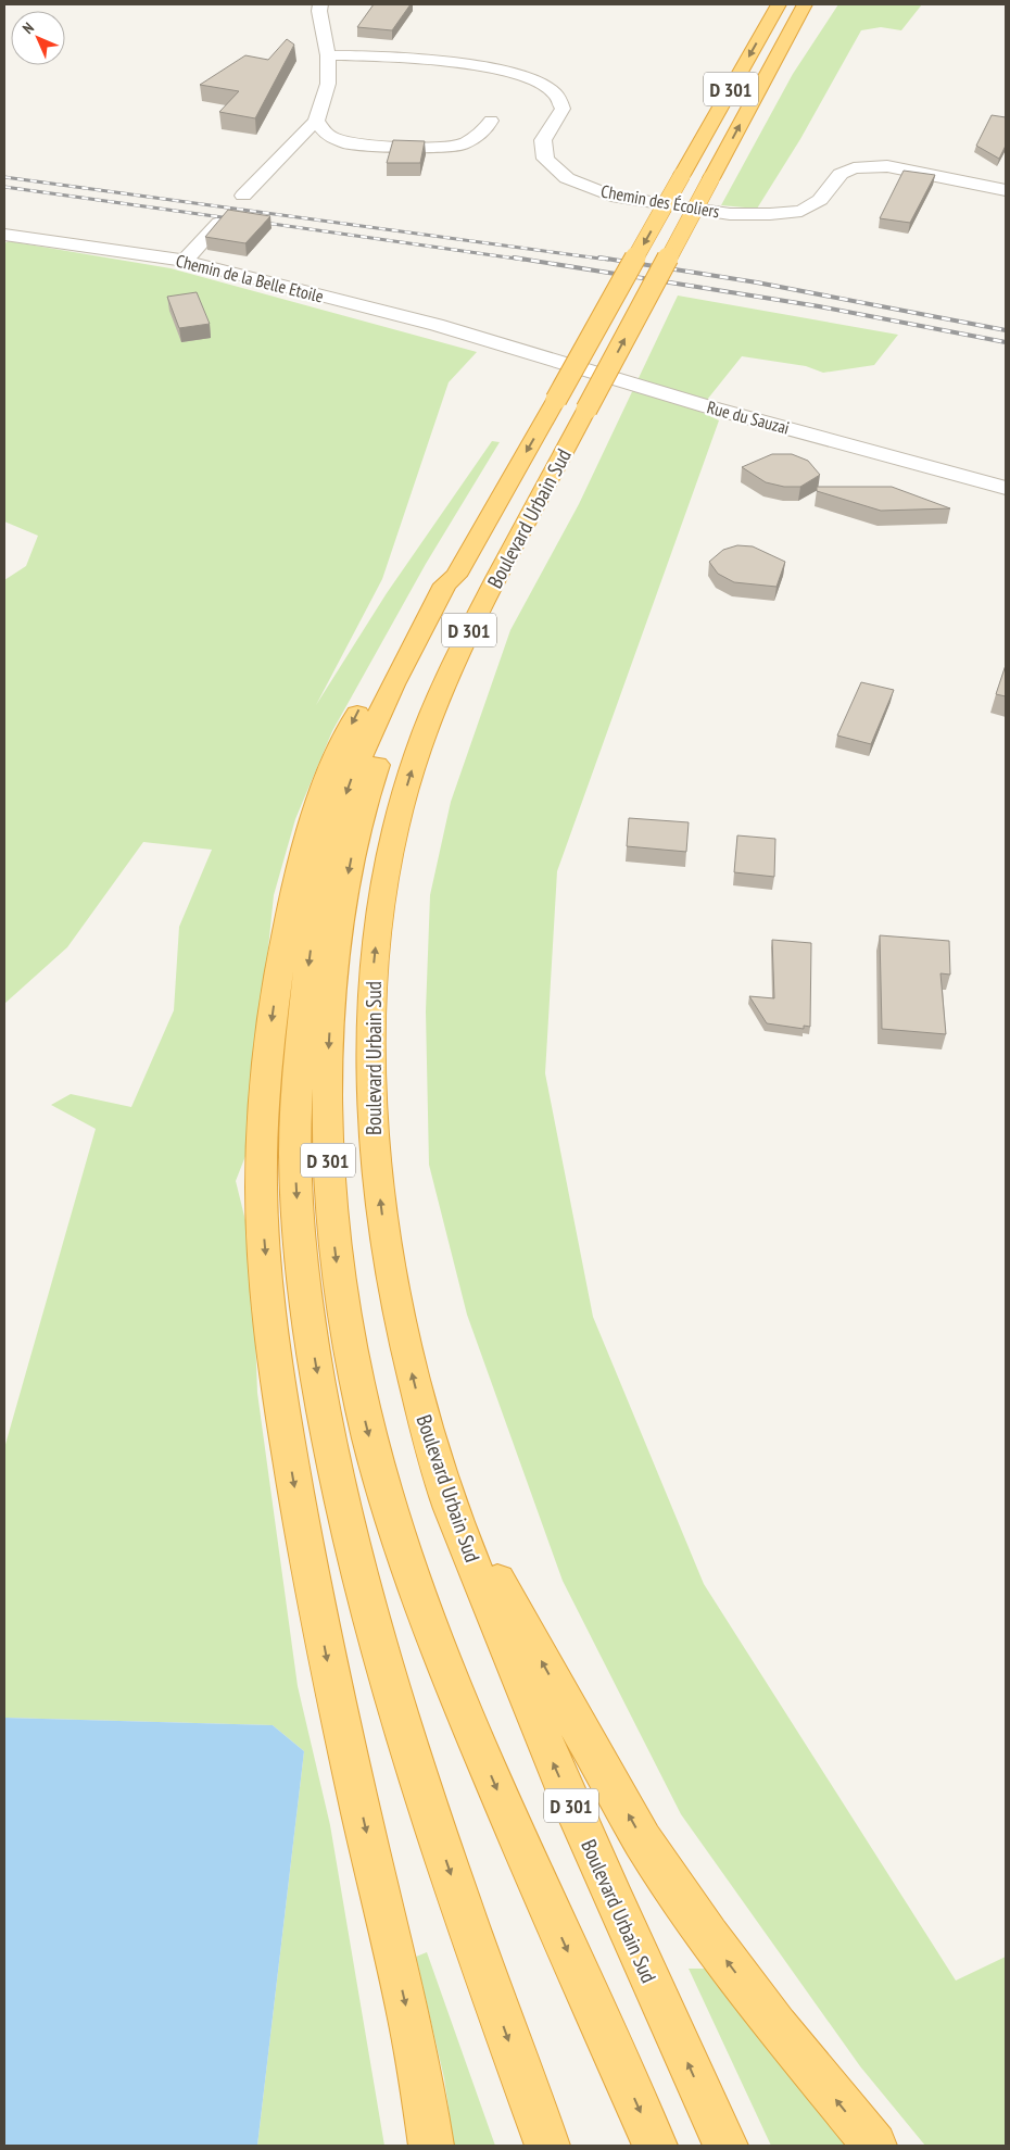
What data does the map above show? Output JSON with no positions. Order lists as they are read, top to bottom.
{
  "streets": {
    "highway": ["D 301", "Boulevard Urbain Sud"],
    "street": ["Chemin des Écoliers", "Chemin de la Belle Etoile", "Rue du Sauzai"]
  },
  "crossings": [
    ["D 301", "Boulevard Urbain Sud"],
    ["Chemin de la Belle Etoile", "Rue du Sauzai"]
  ],
  "north": "top left"
}
